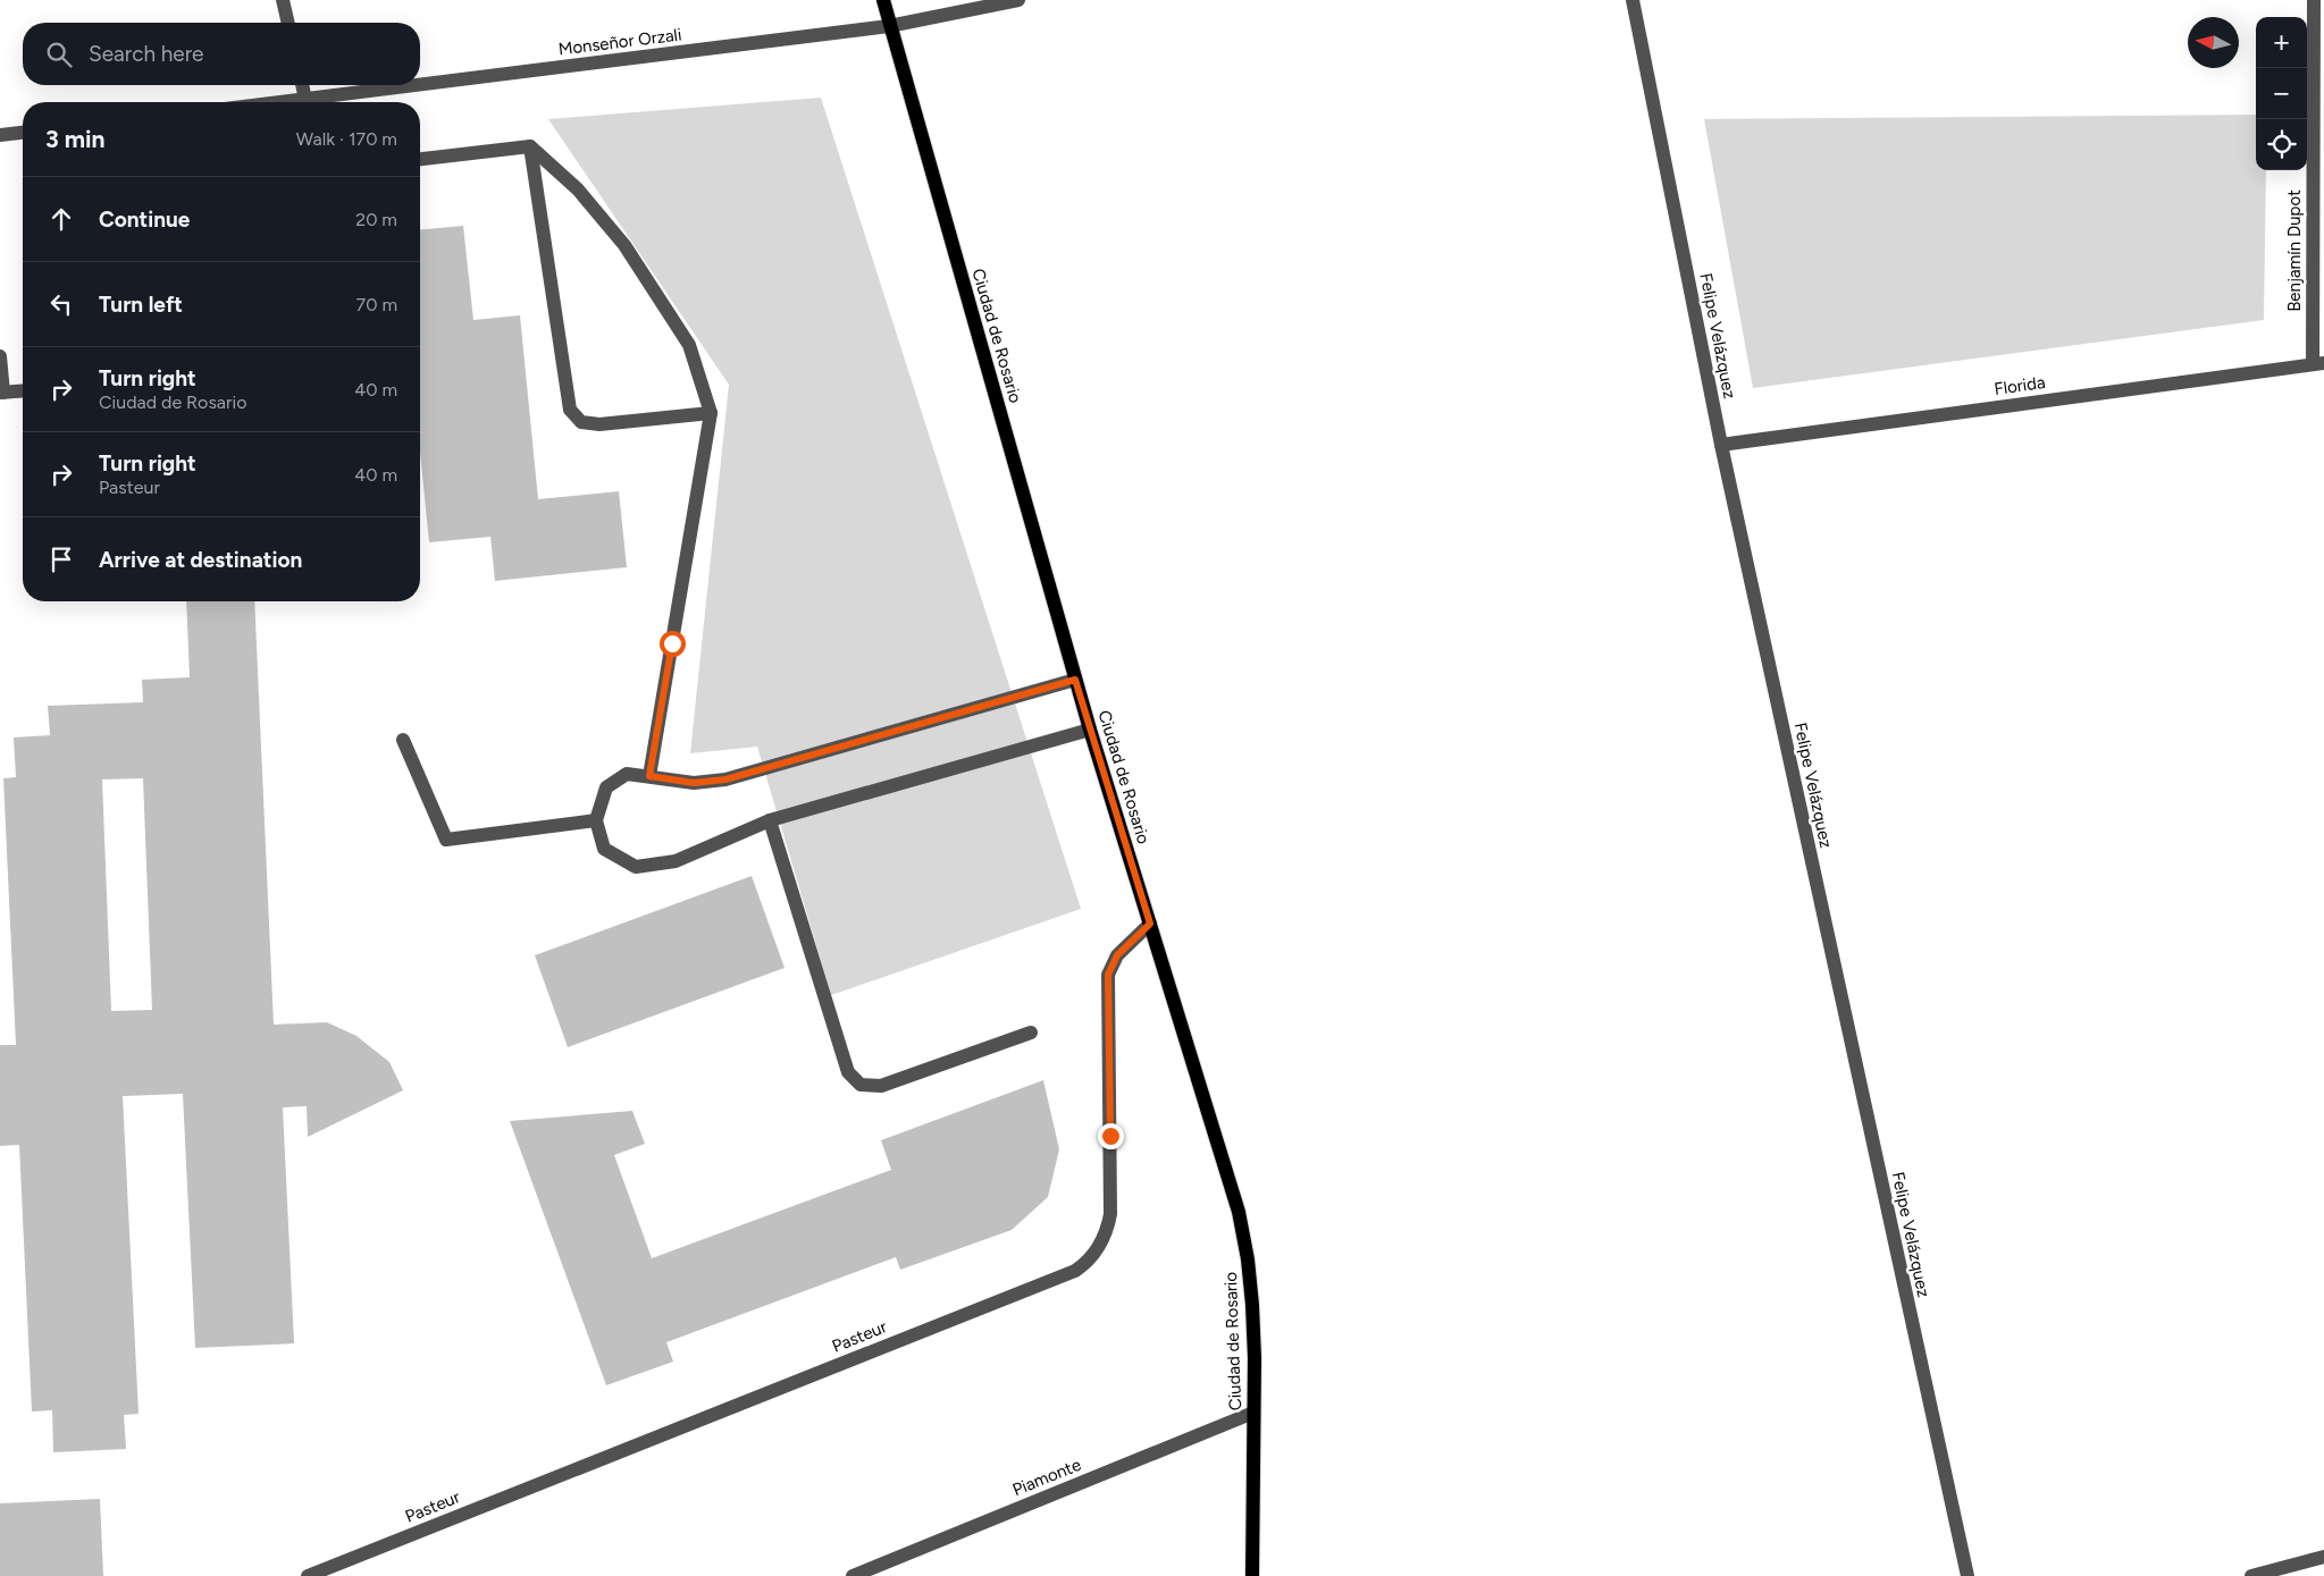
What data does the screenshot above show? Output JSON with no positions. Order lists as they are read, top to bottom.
{
  "streets": {
    "main road": ["Ciudad de Rosario"],
    "street": [
      "Monseñor Orzali",
      "Benjamín Dupot",
      "Felipe Velázquez",
      "Florida",
      "Pasteur",
      "Piamonte"
    ]
  },
  "crossings": [
    ["Monseñor Orzali", "Ciudad de Rosario"],
    ["Benjamín Dupot", "Florida"],
    ["Ciudad de Rosario", "Pasteur"],
    ["Ciudad de Rosario", "Piamonte"],
    ["Felipe Velázquez", "Florida"]
  ],
  "north": "left",
  "page": {
    "map_buttons": ["+", "−"],
    "search": "Search here",
    "heading": ["3 min", "Walk · 170 m"],
    "list": [
      ["Continue", "20 m"],
      ["Turn left", "70 m"],
      ["Turn right", "Ciudad de Rosario", "40 m"],
      ["Turn right", "Pasteur", "40 m"],
      "Arrive at destination"
    ]
  }
}
